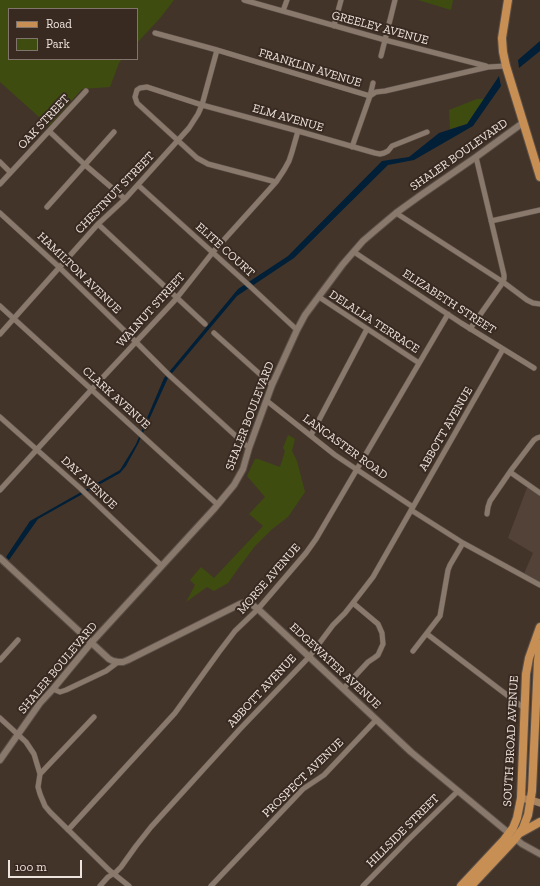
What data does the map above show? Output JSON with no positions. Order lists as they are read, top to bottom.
{
  "streets": {
    "main road": ["SOUTH BROAD AVENUE"],
    "street": [
      "GREELEY AVENUE",
      "FRANKLIN AVENUE",
      "ELM AVENUE",
      "OAK STREET",
      "SHALER BOULEVARD",
      "CHESTNUT STREET",
      "ELITE COURT",
      "HAMILTON AVENUE",
      "ELIZABETH STREET",
      "WALNUT STREET",
      "DELALLA TERRACE",
      "CLARK AVENUE",
      "ABBOTT AVENUE",
      "LANCASTER ROAD",
      "DAY AVENUE",
      "MORSE AVENUE",
      "EDGEWATER AVENUE",
      "PROSPECT AVENUE",
      "HILLSIDE STREET"
    ]
  },
  "crossings": [
    ["GREELEY AVENUE", "FRANKLIN AVENUE"],
    ["FRANKLIN AVENUE", "CHESTNUT STREET"],
    ["ELM AVENUE", "CHESTNUT STREET"],
    ["ELM AVENUE", "WALNUT STREET"],
    ["SHALER BOULEVARD", "ELITE COURT"],
    ["SHALER BOULEVARD", "HAMILTON AVENUE"],
    ["SHALER BOULEVARD", "ELIZABETH STREET"],
    ["SHALER BOULEVARD", "DELALLA TERRACE"],
    ["SHALER BOULEVARD", "CLARK AVENUE"],
    ["SHALER BOULEVARD", "LANCASTER ROAD"],
    ["SHALER BOULEVARD", "DAY AVENUE"],
    ["CHESTNUT STREET", "ELITE COURT"],
    ["CHESTNUT STREET", "HAMILTON AVENUE"],
    ["CHESTNUT STREET", "CLARK AVENUE"],
    ["ELITE COURT", "WALNUT STREET"],
    ["HAMILTON AVENUE", "WALNUT STREET"],
    ["ELIZABETH STREET", "ABBOTT AVENUE"],
    ["ELIZABETH STREET", "MORSE AVENUE"],
    ["WALNUT STREET", "CLARK AVENUE"],
    ["WALNUT STREET", "DAY AVENUE"],
    ["DELALLA TERRACE", "MORSE AVENUE"],
    ["ABBOTT AVENUE", "LANCASTER ROAD"],
    ["ABBOTT AVENUE", "EDGEWATER AVENUE"],
    ["LANCASTER ROAD", "MORSE AVENUE"],
    ["MORSE AVENUE", "EDGEWATER AVENUE"],
    ["EDGEWATER AVENUE", "SOUTH BROAD AVENUE"],
    ["EDGEWATER AVENUE", "PROSPECT AVENUE"],
    ["EDGEWATER AVENUE", "HILLSIDE STREET"]
  ],
  "legend": ["Road", "Park"],
  "scale_bar": "100 m"
}
